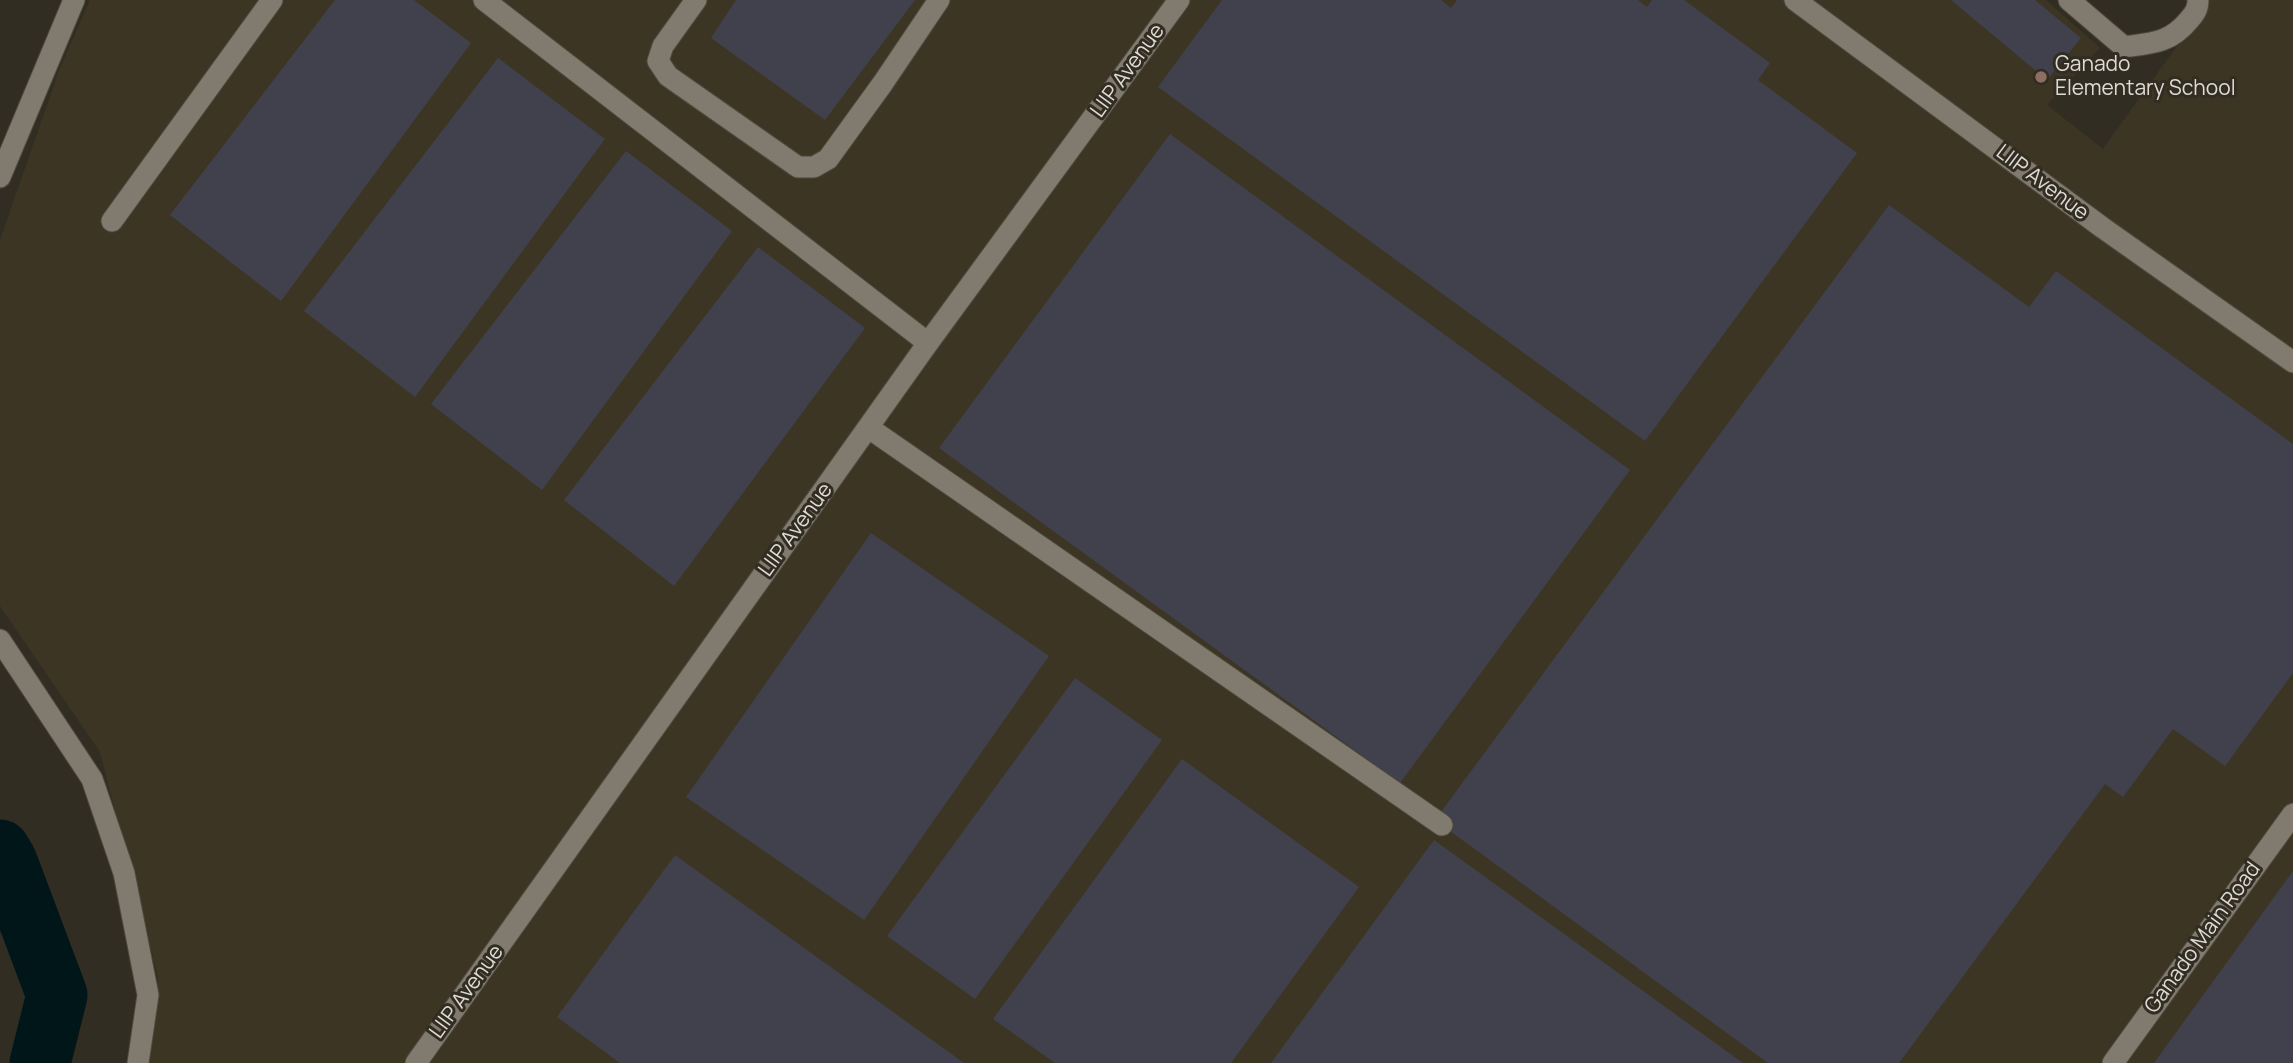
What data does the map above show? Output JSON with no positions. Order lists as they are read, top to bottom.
{
  "streets": {
    "street": ["LIIP Avenue", "Ganado Main Road"]
  },
  "places": ["Ganado Elementary School"]
}
